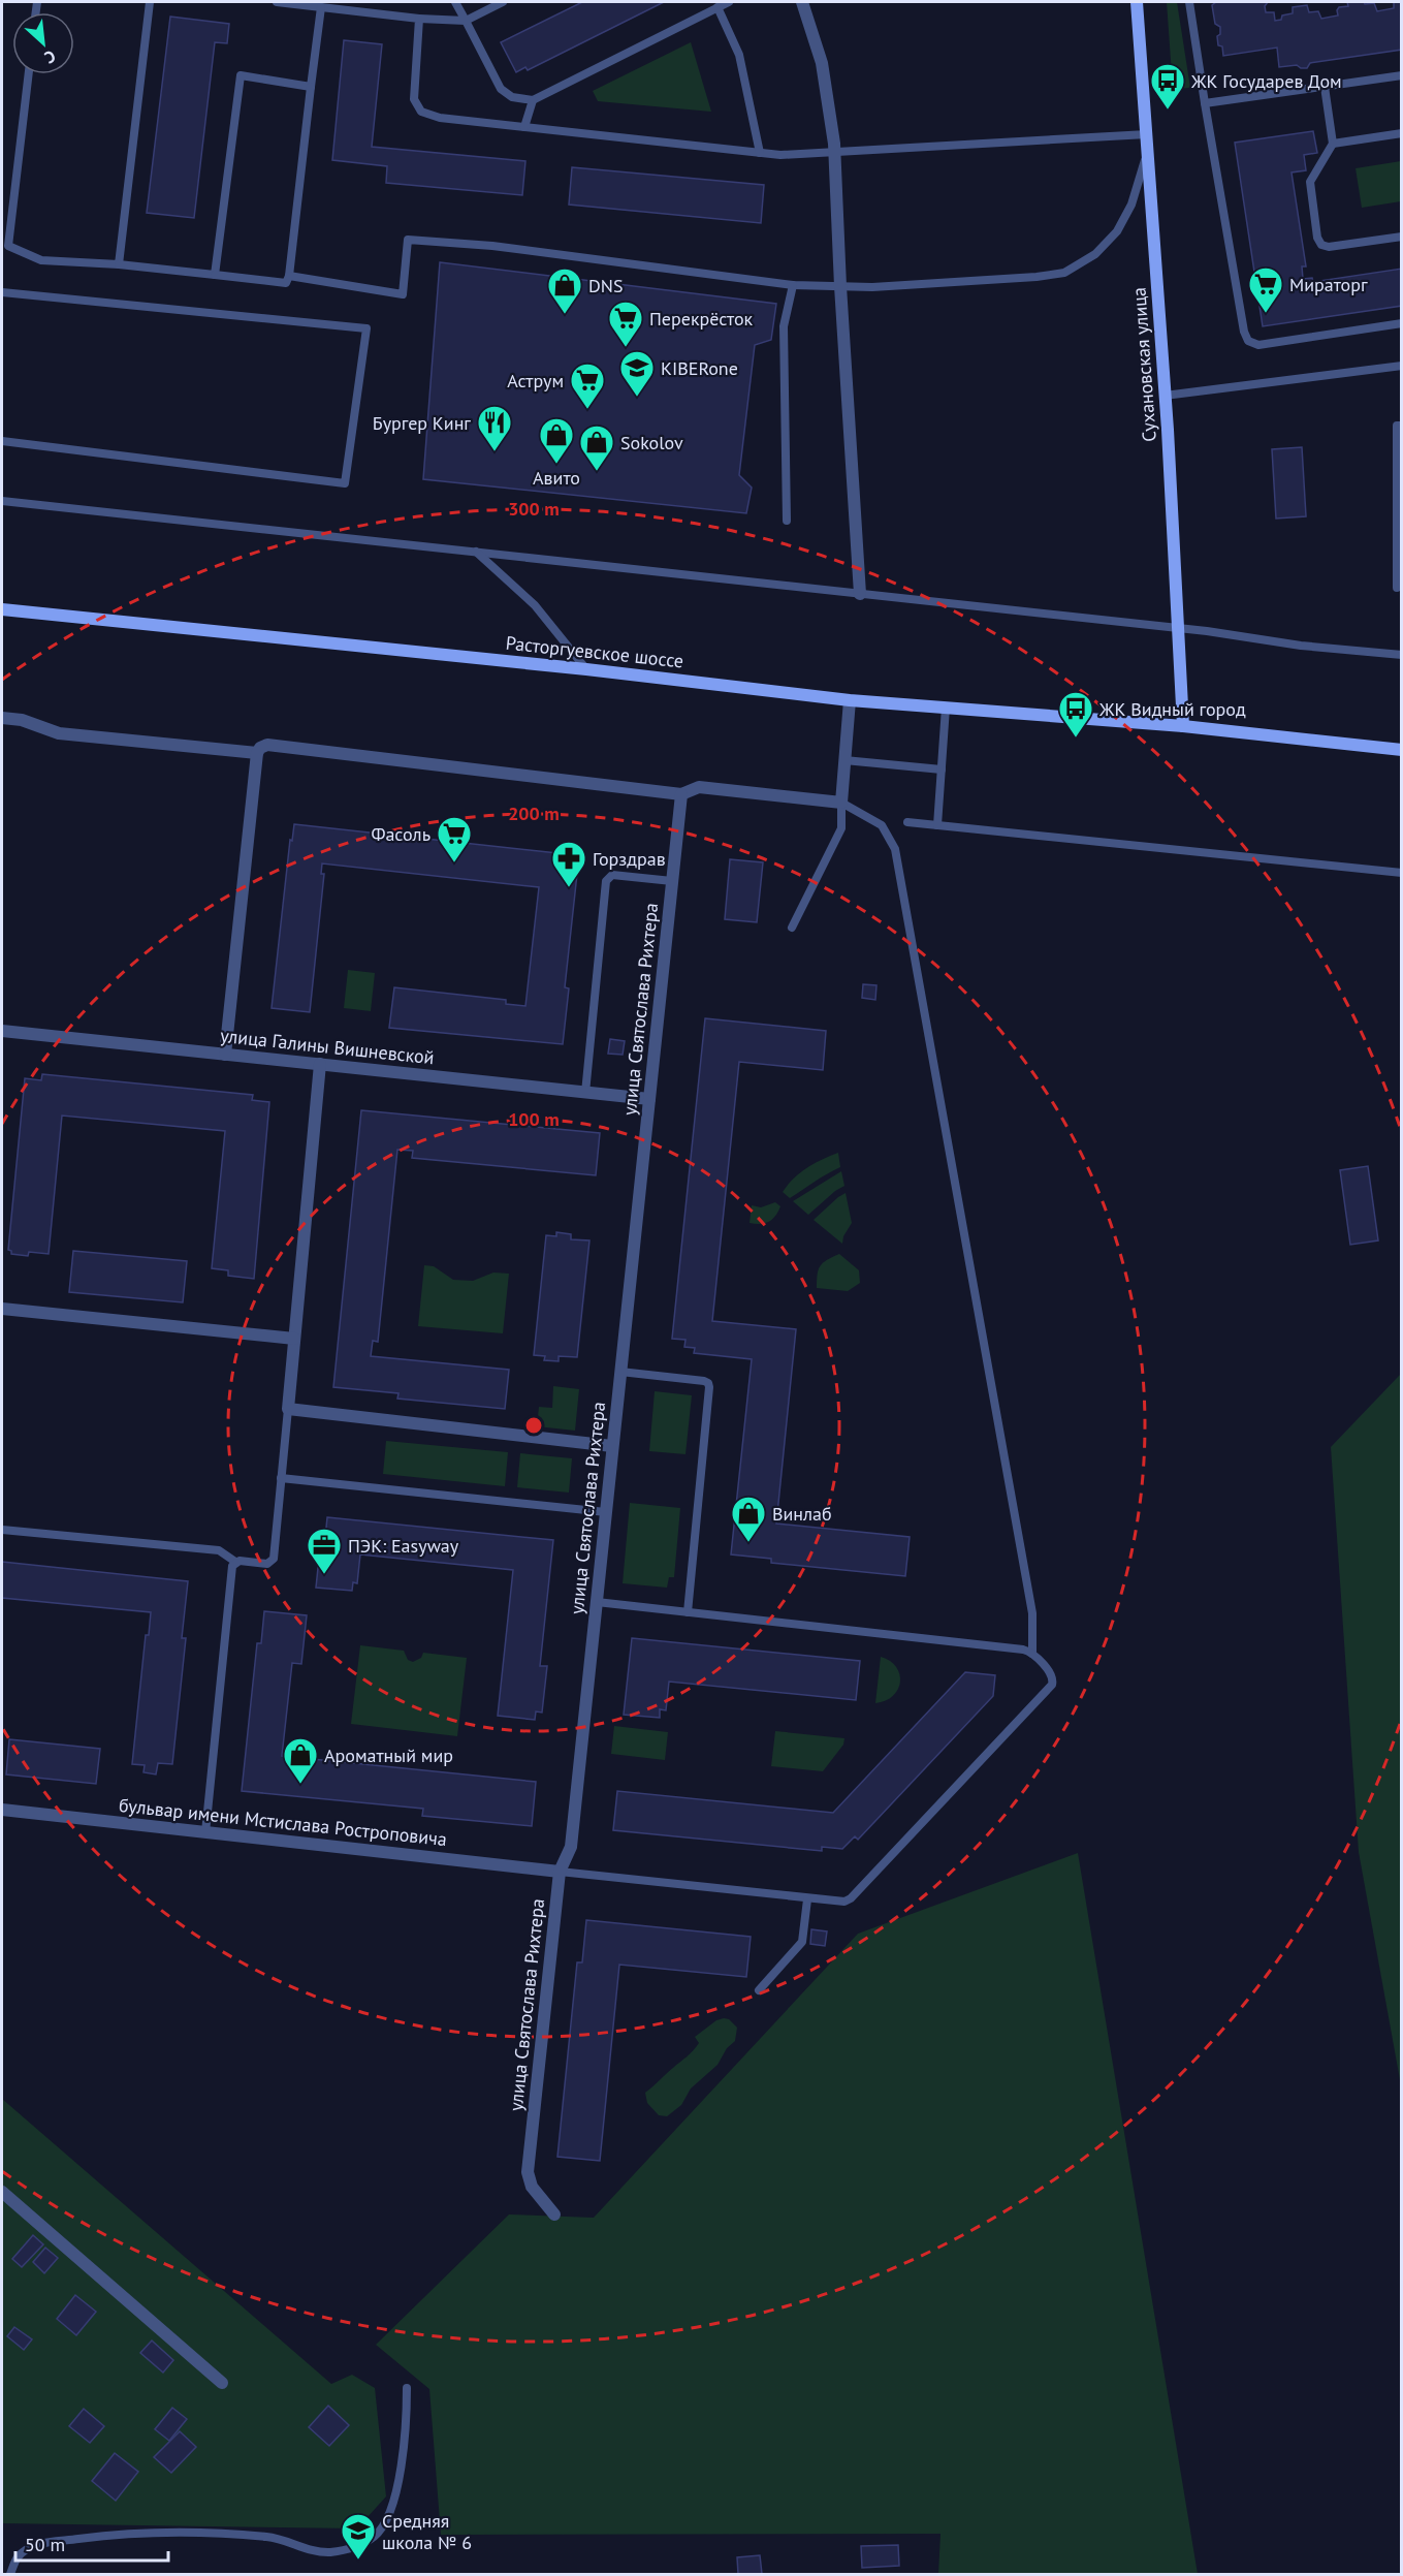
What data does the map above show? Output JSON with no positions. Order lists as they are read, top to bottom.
{
  "streets": {
    "main road": ["Сухановская улица", "Расторгуевское шоссе"],
    "street": ["улица Святослава Рихтера", "улица Галины Вишневской", "бульвар имени Мстислава Ростроповича"]
  },
  "crossings": [
    ["Сухановская улица", "Расторгуевское шоссе"],
    ["улица Святослава Рихтера", "улица Галины Вишневской"],
    ["улица Святослава Рихтера", "бульвар имени Мстислава Ростроповича"]
  ],
  "places": {
    "bus stop": ["ЖК Государев Дом", "ЖК Видный город"],
    "supermarket": [
      "Мираторг",
      "Перекрёсток",
      "Аструм",
      "Фасоль"
    ],
    "shop": [
      "DNS",
      "Авито",
      "Sokolov",
      "Винлаб",
      "Ароматный мир"
    ],
    "school or university": ["KIBERone", "Средняя школа № 6"],
    "restaurant": ["Бургер Кинг"],
    "pharmacy": ["Горздрав"],
    "office": ["ПЭК: Easyway"]
  },
  "scale_bar": "50 m",
  "north": "bottom right",
  "rings": ["300 m", "200 m", "100 m"]
}
